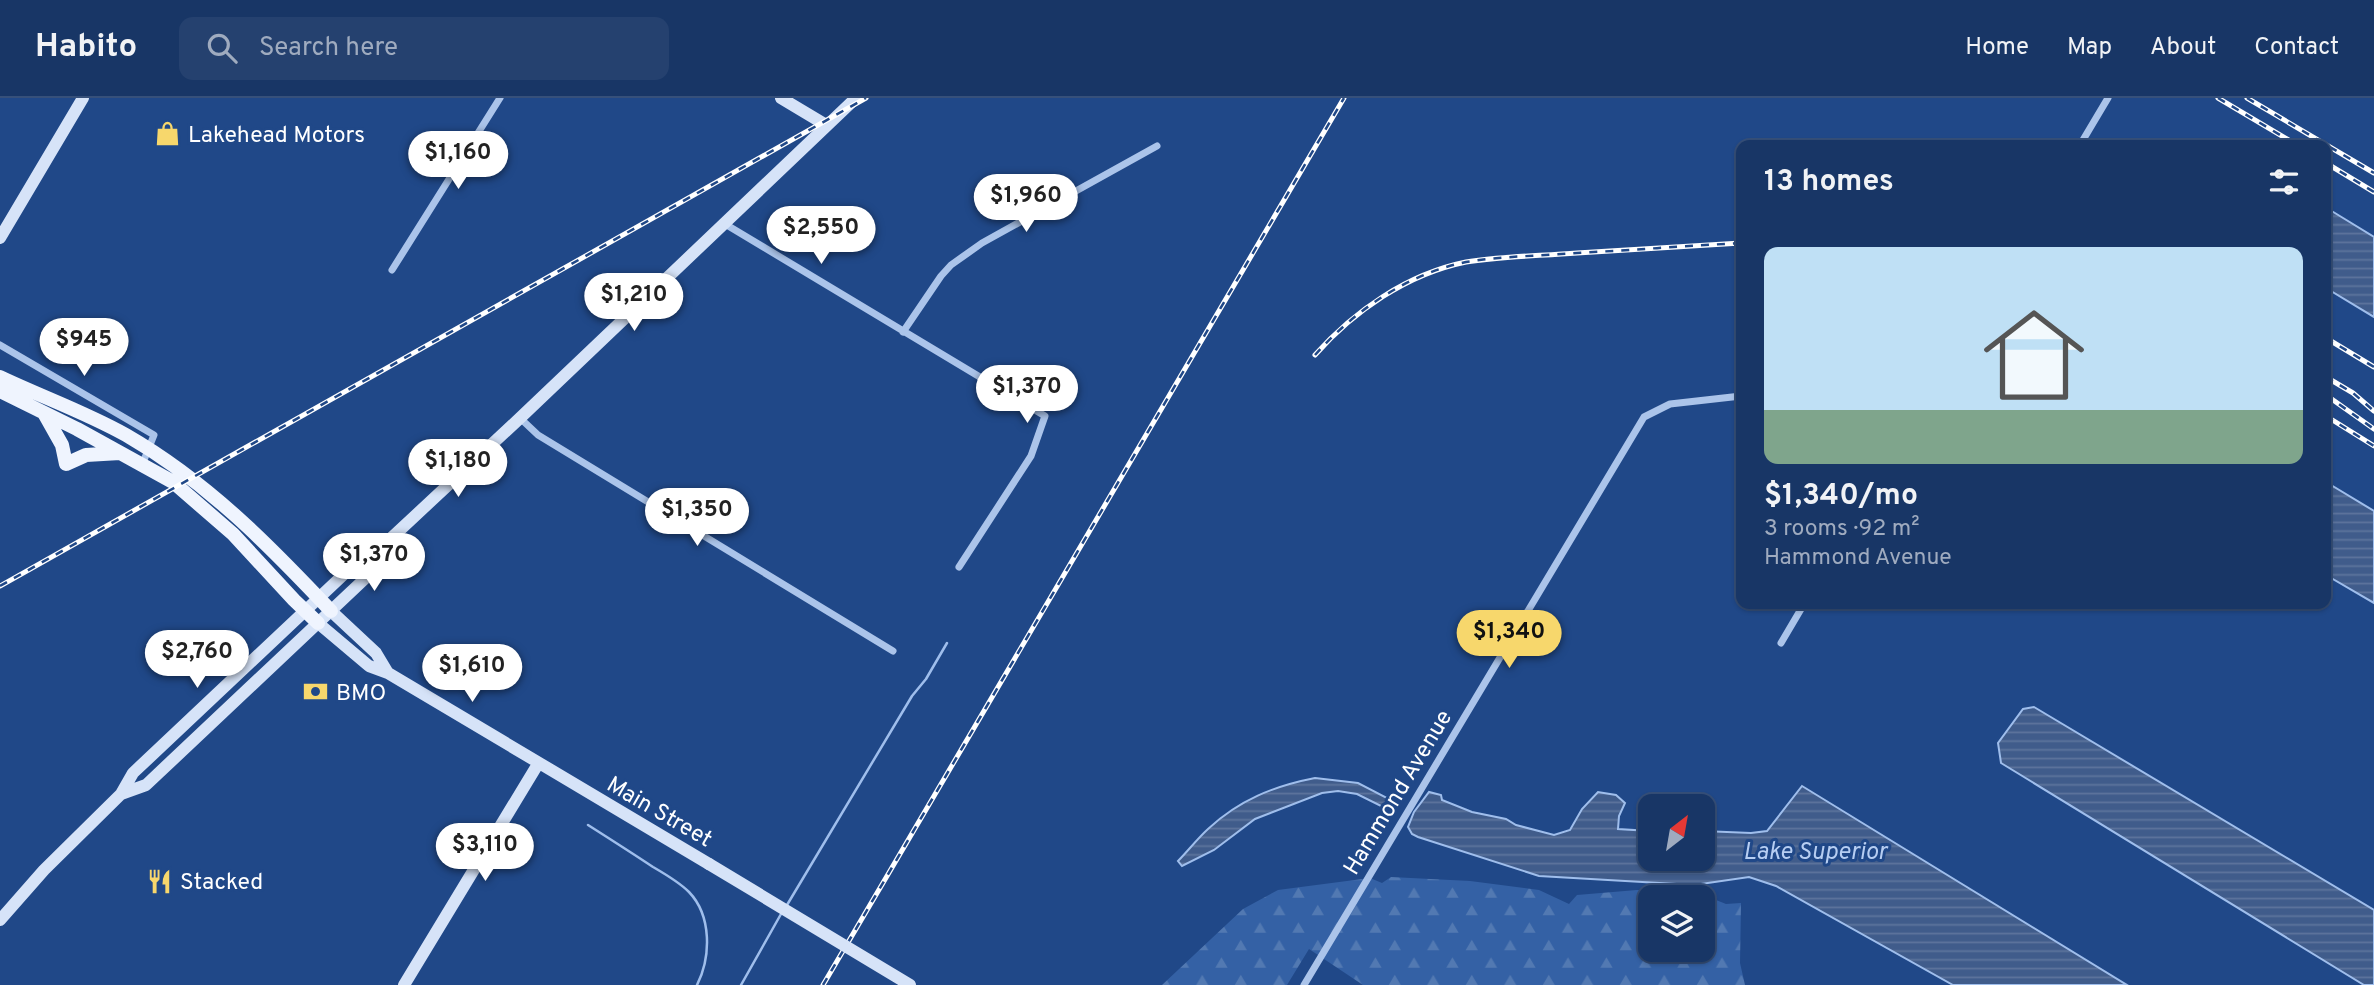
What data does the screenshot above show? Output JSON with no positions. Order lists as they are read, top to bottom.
{
  "streets": {
    "main road": ["Main Street"],
    "street": ["Hammond Avenue"]
  },
  "water": ["Lake Superior"],
  "places": {
    "shop": ["Lakehead Motors"],
    "bank": ["BMO"],
    "restaurant": ["Stacked"]
  },
  "north": "top right",
  "page": {
    "header": "Habito",
    "search": "Search here",
    "nav": [
      "Home",
      "Map",
      "About",
      "Contact"
    ],
    "price": [
      "$1,160",
      "$1,960",
      "$2,550",
      "$1,210",
      "$945",
      "$1,370",
      "$1,180",
      "$1,350",
      "$1,370",
      "$1,340",
      "$2,760",
      "$1,610",
      "$3,110"
    ],
    "heading": "13 homes",
    "list": [
      {
        "name": "$1,340/mo",
        "note": "3 rooms · 92 m² · Hammond Avenue"
      }
    ]
  }
}
